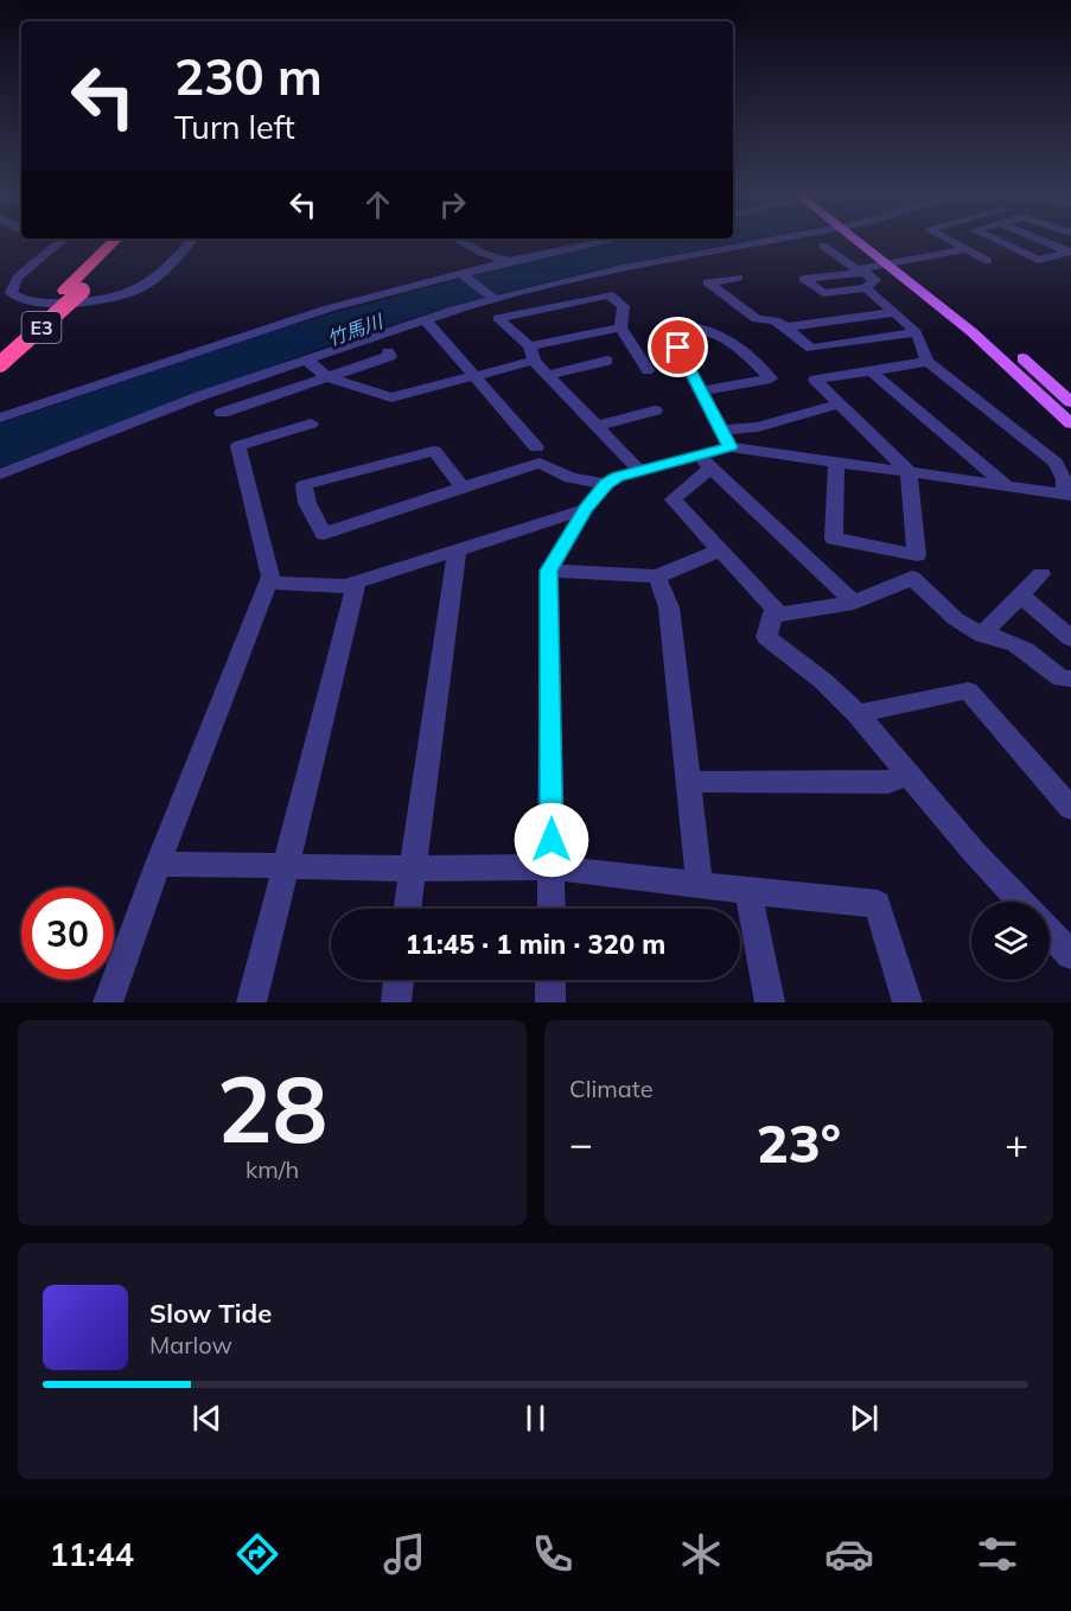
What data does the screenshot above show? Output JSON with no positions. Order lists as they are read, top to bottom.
{
  "streets": {
    "highway": ["E3"]
  },
  "water": ["竹馬川"],
  "page": {
    "turn": ["230 m", "Turn left"],
    "limit": "30",
    "trip": "11:45 · 1 min · 320 m",
    "tile": [
      ["28", "km/h"],
      "Climate"
    ],
    "heat": ["−", "23°", "+"],
    "song": ["Slow Tide", "Marlow"],
    "tabs": "11:44"
  }
}
